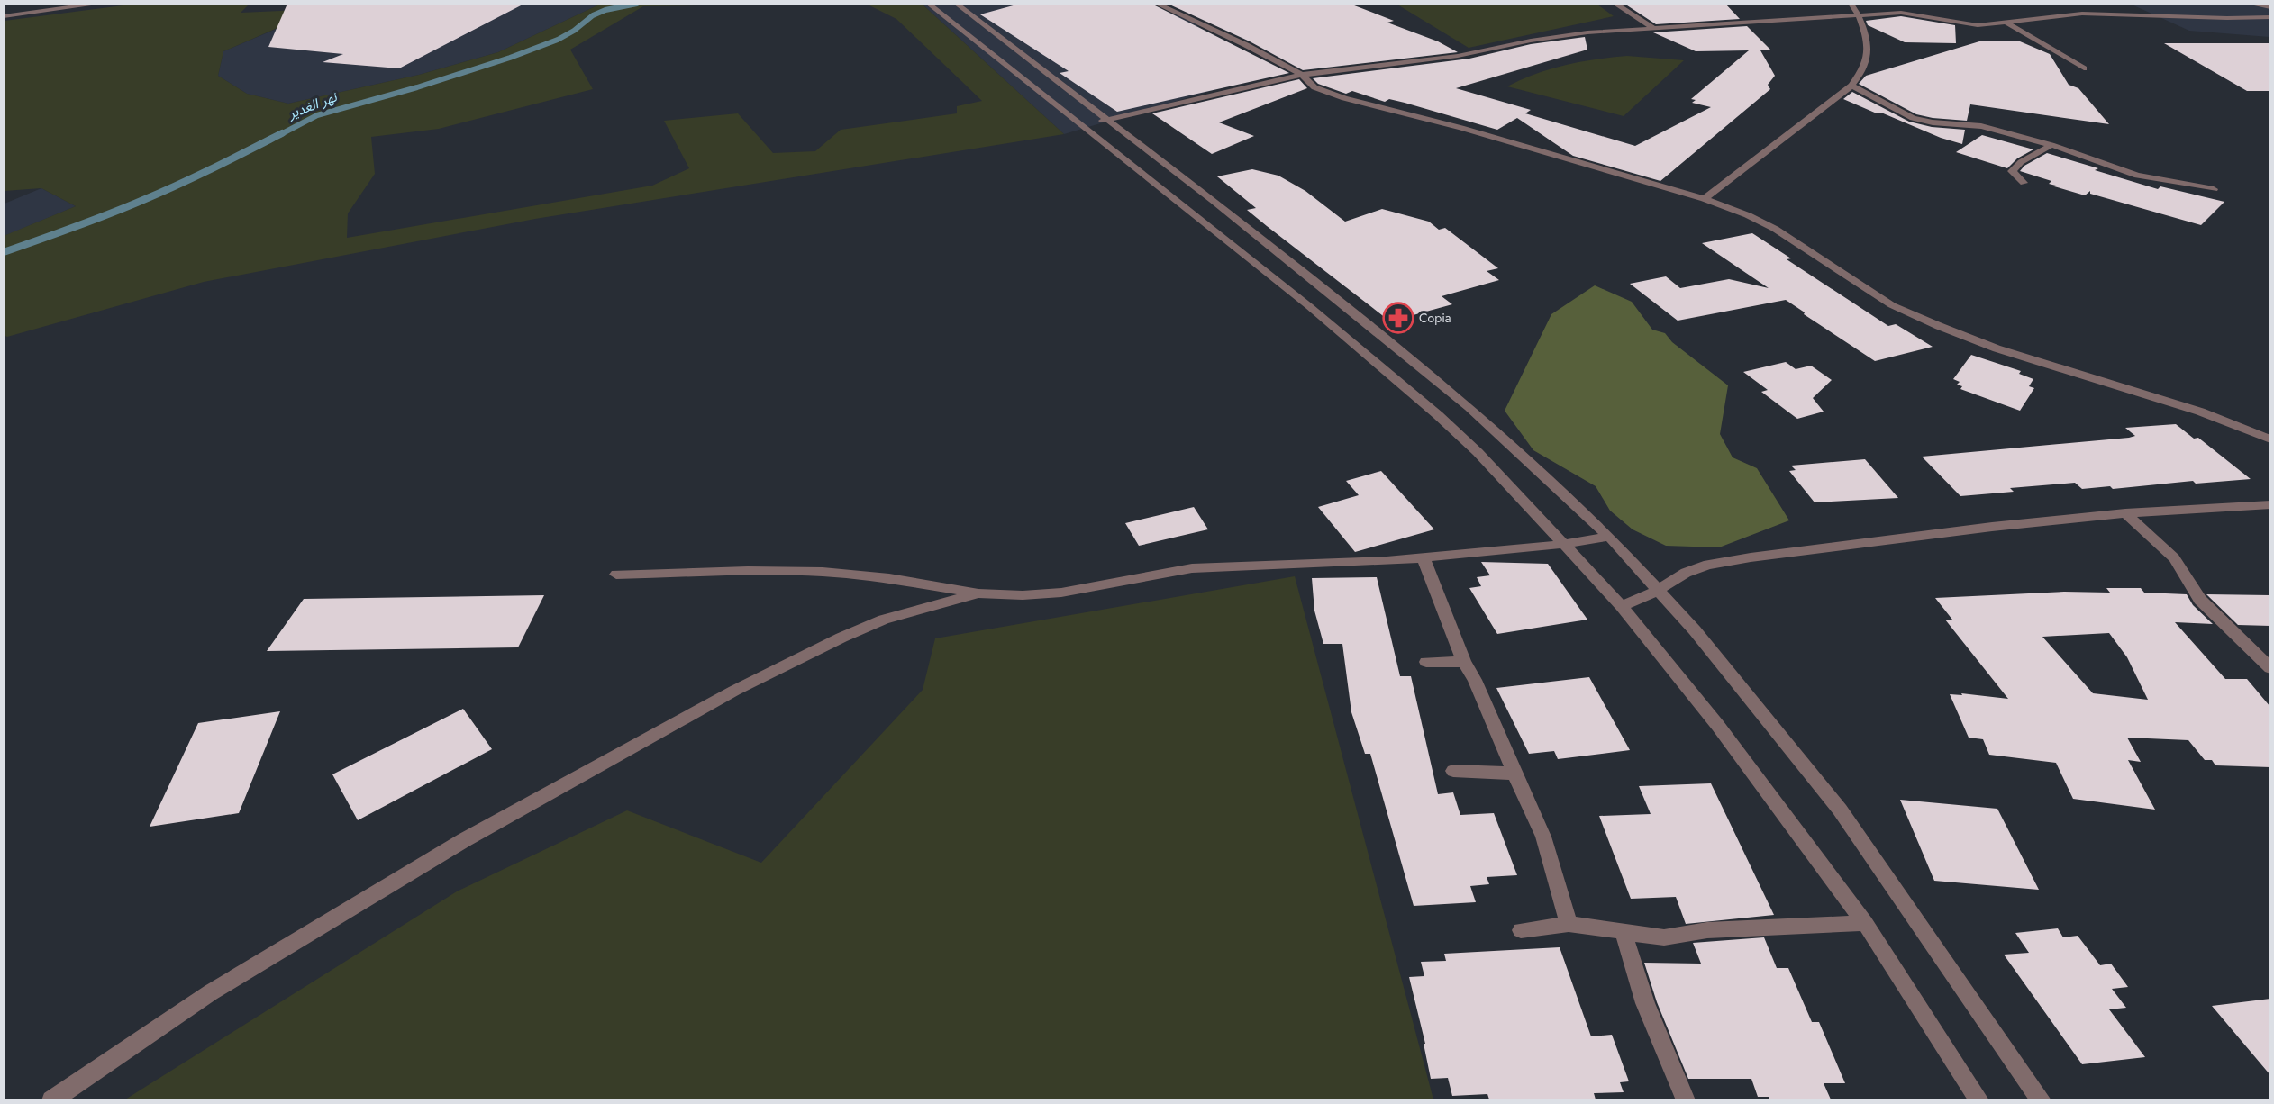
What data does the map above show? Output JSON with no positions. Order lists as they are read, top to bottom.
{
  "water": ["نهر الغدير"],
  "places": {
    "pharmacy": ["Copia"]
  }
}
